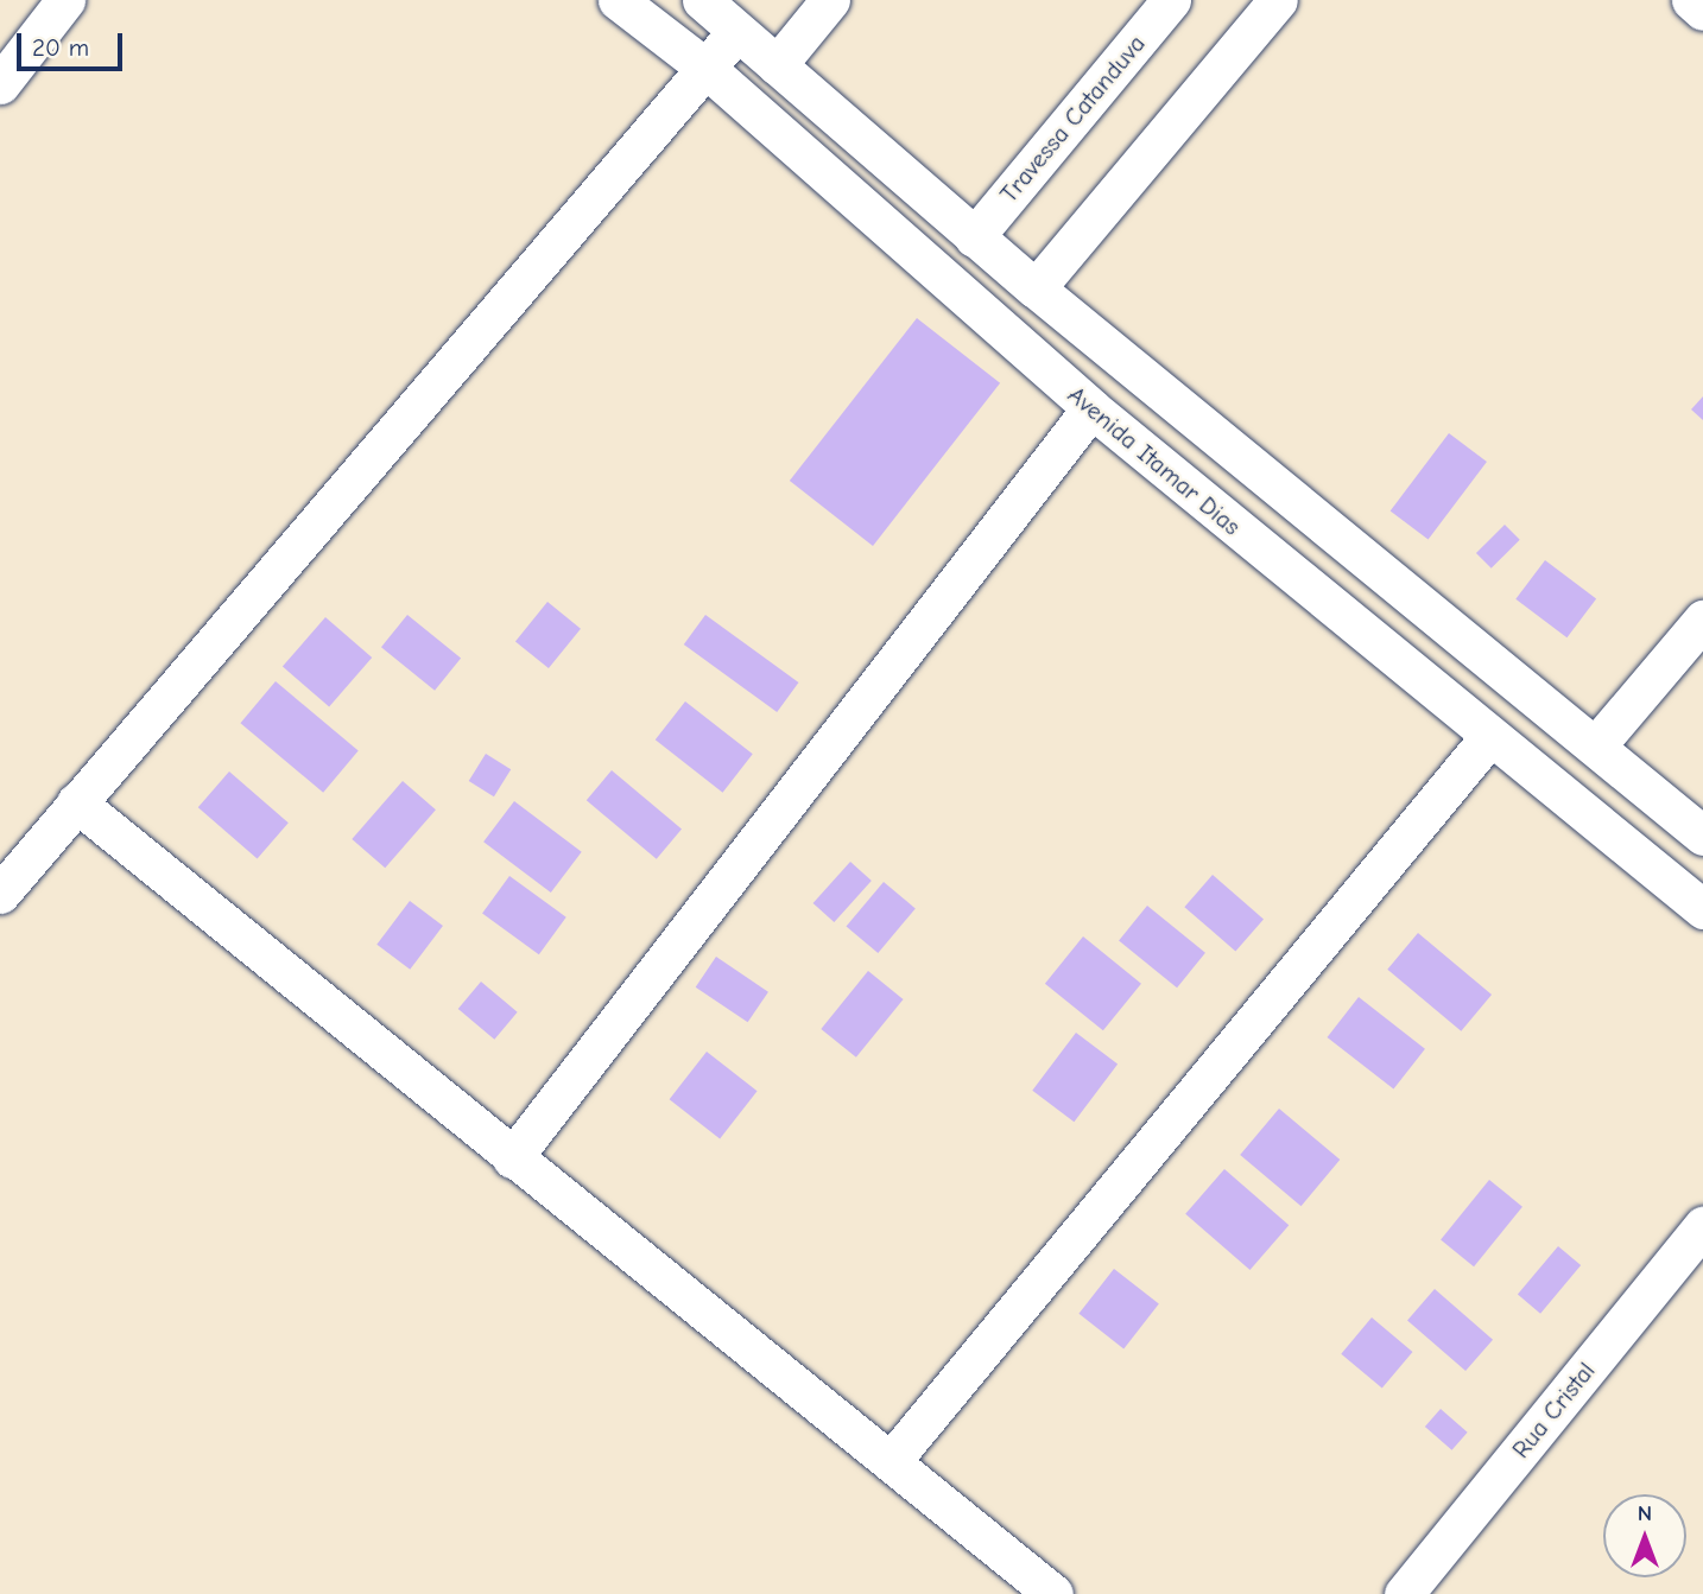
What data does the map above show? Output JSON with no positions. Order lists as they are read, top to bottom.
{
  "streets": {
    "street": ["Travessa Catanduva", "Avenida Itamar Dias", "Rua Cristal"]
  },
  "scale_bar": "20 m",
  "north": "top"
}
